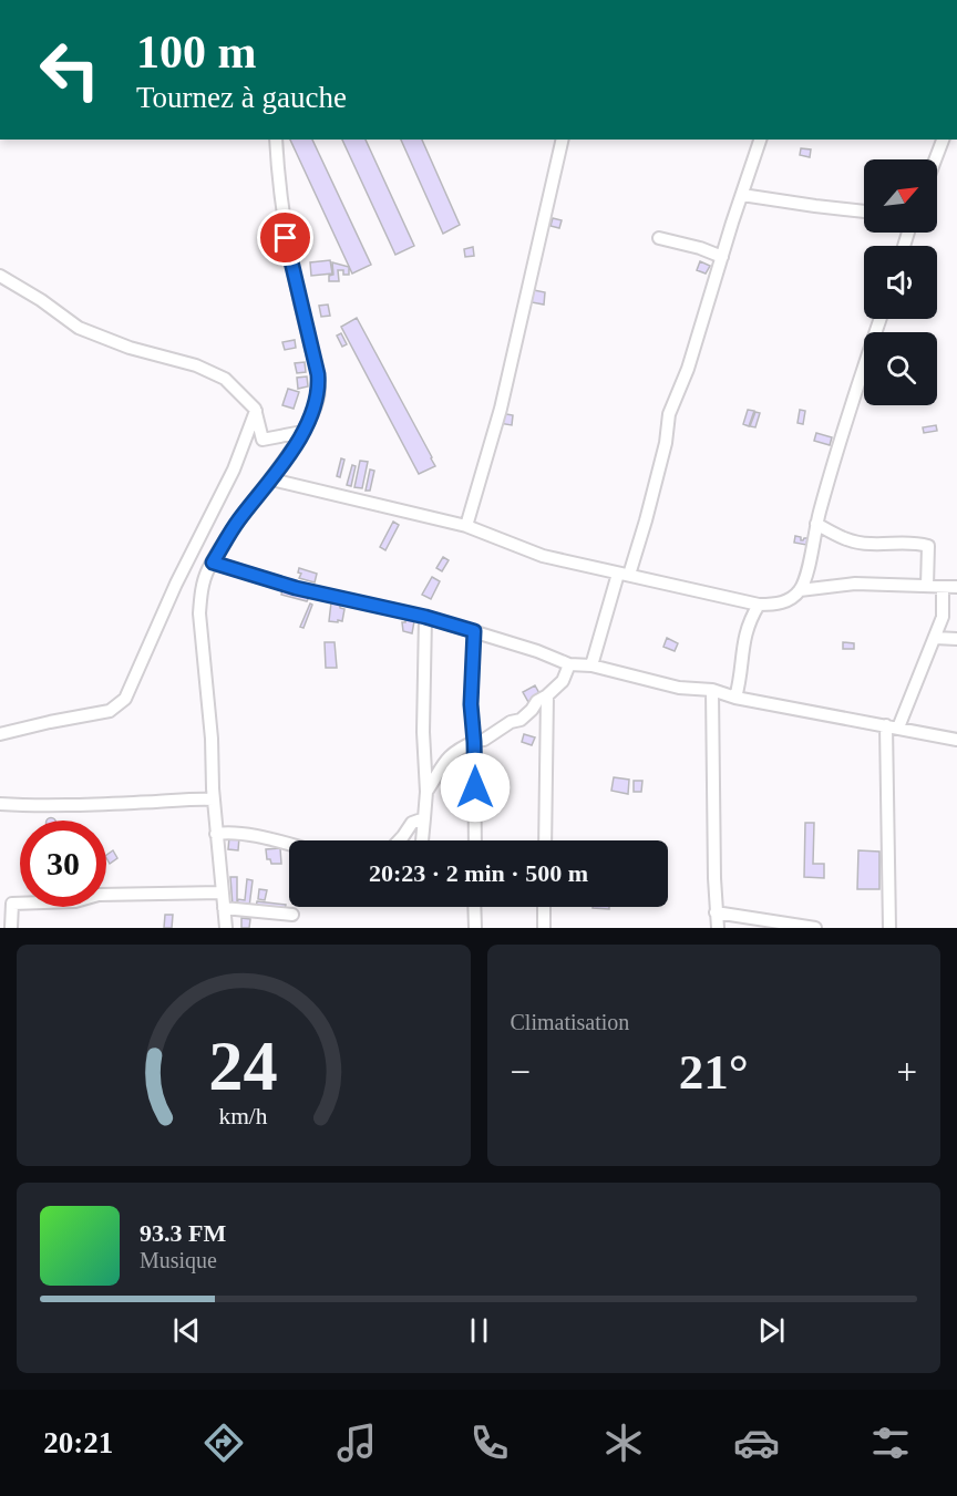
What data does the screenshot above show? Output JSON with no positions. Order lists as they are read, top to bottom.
{
  "north": "top right",
  "page": {
    "turn": ["100 m", "Tournez à gauche"],
    "limit": "30",
    "trip": "20:23 · 2 min · 500 m",
    "tile": "Climatisation",
    "heat": ["−", "21°", "+"],
    "song": ["93.3 FM", "Musique"],
    "tabs": "20:21",
    "gauge": ["24", "km/h"]
  }
}
